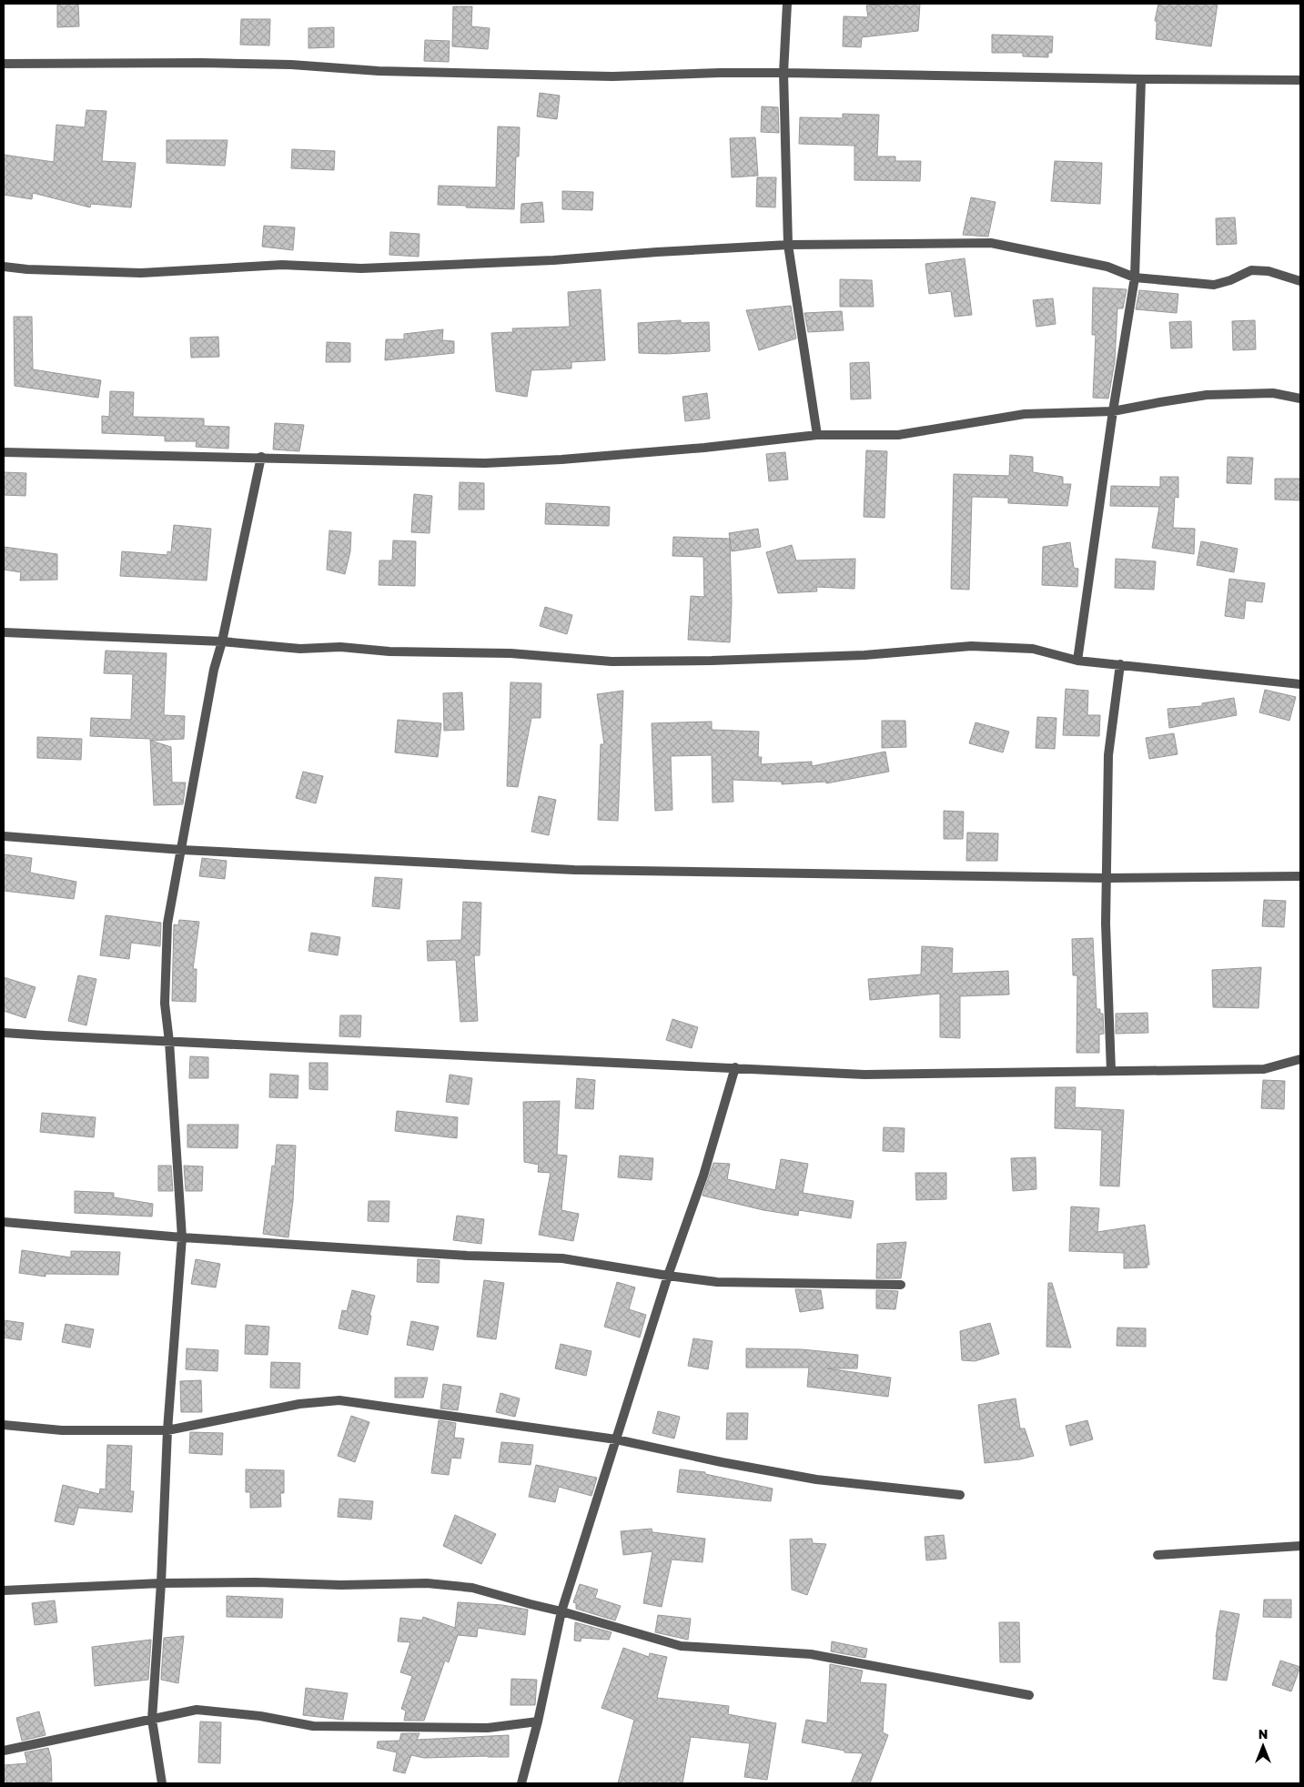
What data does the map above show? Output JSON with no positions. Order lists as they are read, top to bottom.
{
  "north": "top"
}
